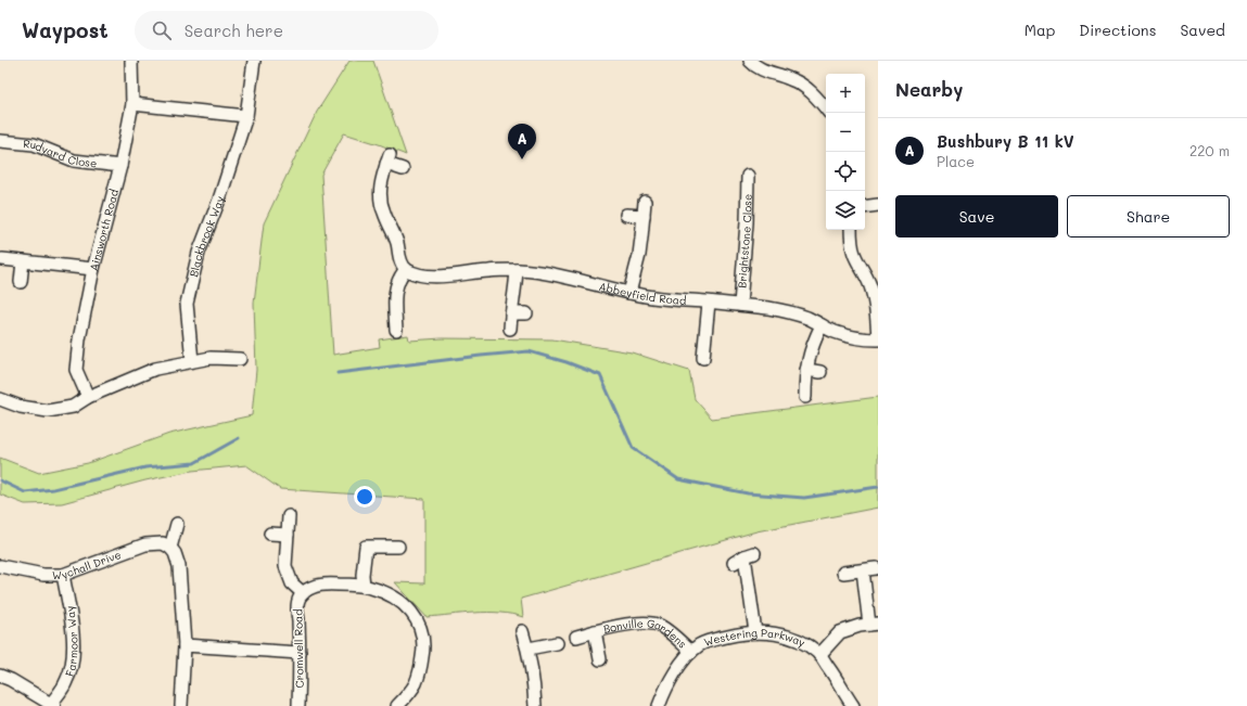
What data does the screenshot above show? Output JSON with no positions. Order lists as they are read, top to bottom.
{
  "streets": {
    "street": [
      "Rudyard Close",
      "Ainsworth Road",
      "Blackbrook Way",
      "Brightstone Close",
      "Abbeyfield Road",
      "Wychall Drive",
      "Bonville Gardens",
      "Farmoor Way",
      "Westering Parkway",
      "Cromwell Road"
    ]
  },
  "crossings": [
    ["Rudyard Close", "Ainsworth Road"],
    ["Brightstone Close", "Abbeyfield Road"],
    ["Wychall Drive", "Farmoor Way"],
    ["Bonville Gardens", "Westering Parkway"]
  ],
  "page": {
    "header": "Waypost",
    "search": "Search here",
    "nav": ["Map", "Directions", "Saved"],
    "heading": "Nearby",
    "map_buttons": ["+", "−"],
    "list": [
      {
        "mark": "A",
        "name": "Bushbury B 11 kV",
        "note": "Place",
        "value": "220 m"
      }
    ],
    "pins": "A",
    "buttons": ["Save", "Share"]
  }
}
